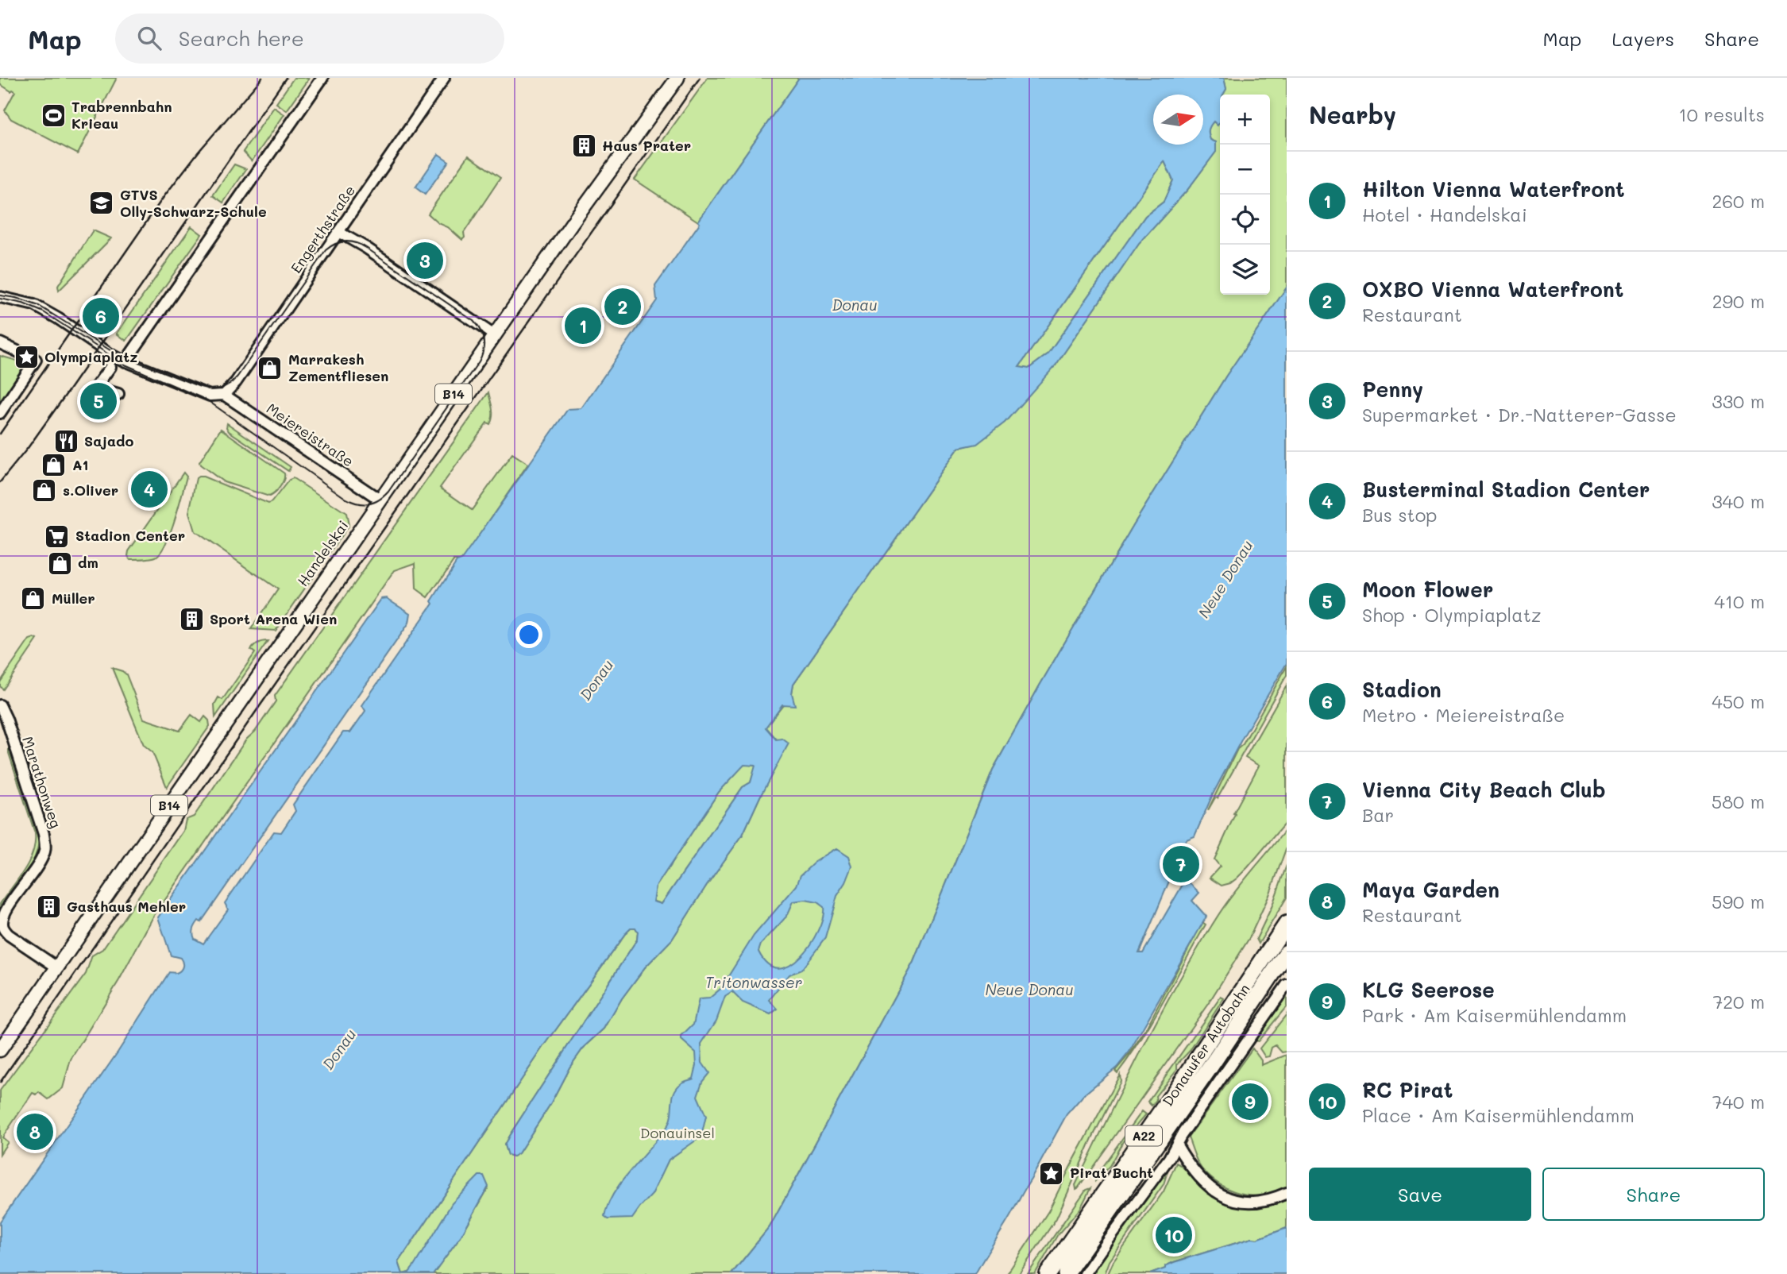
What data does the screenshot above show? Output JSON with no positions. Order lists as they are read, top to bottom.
{
  "streets": {
    "highway": ["Donauufer Autobahn", "A22"],
    "main road": ["B14", "Handelskai"],
    "street": ["Engerthstraße", "Meiereistraße", "Marathonweg"]
  },
  "crossings": [
    ["Engerthstraße", "Meiereistraße"],
    ["Meiereistraße", "Handelskai"],
    ["Handelskai", "Marathonweg"]
  ],
  "water": ["Donau", "Neue Donau", "Tritonwasser"],
  "parks": ["Donauinsel"],
  "places": {
    "sports": ["Trabrennbahn Krieau"],
    "building": ["Haus Prater", "Sport Arena Wien", "Gasthaus Mehler"],
    "school or university": ["GTVS Olly-Schwarz-Schule"],
    "place": ["Olympiaplatz", "Pirat Bucht"],
    "shop": [
      "Marrakesh Zementfliesen",
      "A1",
      "s.Oliver",
      "dm",
      "Müller"
    ],
    "restaurant": ["Sajado"],
    "supermarket": ["Stadion Center"]
  },
  "north": "right",
  "page": {
    "header": "Map",
    "search": "Search here",
    "nav": ["Map", "Layers", "Share"],
    "heading": ["Nearby", "10 results"],
    "map_buttons": ["+", "−"],
    "list": [
      {
        "mark": "1",
        "name": "Hilton Vienna Waterfront",
        "note": "Hotel · Handelskai",
        "value": "260 m"
      },
      {
        "mark": "2",
        "name": "OXBO Vienna Waterfront",
        "note": "Restaurant",
        "value": "290 m"
      },
      {
        "mark": "3",
        "name": "Penny",
        "note": "Supermarket · Dr.-Natterer-Gasse",
        "value": "330 m"
      },
      {
        "mark": "4",
        "name": "Busterminal Stadion Center",
        "note": "Bus stop",
        "value": "340 m"
      },
      {
        "mark": "5",
        "name": "Moon Flower",
        "note": "Shop · Olympiaplatz",
        "value": "410 m"
      },
      {
        "mark": "6",
        "name": "Stadion",
        "note": "Metro · Meiereistraße",
        "value": "450 m"
      },
      {
        "mark": "7",
        "name": "Vienna City Beach Club",
        "note": "Bar",
        "value": "580 m"
      },
      {
        "mark": "8",
        "name": "Maya Garden",
        "note": "Restaurant",
        "value": "590 m"
      },
      {
        "mark": "9",
        "name": "KLG Seerose",
        "note": "Park · Am Kaisermühlendamm",
        "value": "720 m"
      },
      {
        "mark": "10",
        "name": "RC Pirat",
        "note": "Place · Am Kaisermühlendamm",
        "value": "740 m"
      }
    ],
    "pins": [
      "3",
      "2",
      "6",
      "1",
      "5",
      "4",
      "7",
      "9",
      "8",
      "10"
    ],
    "buttons": ["Save", "Share"]
  }
}
